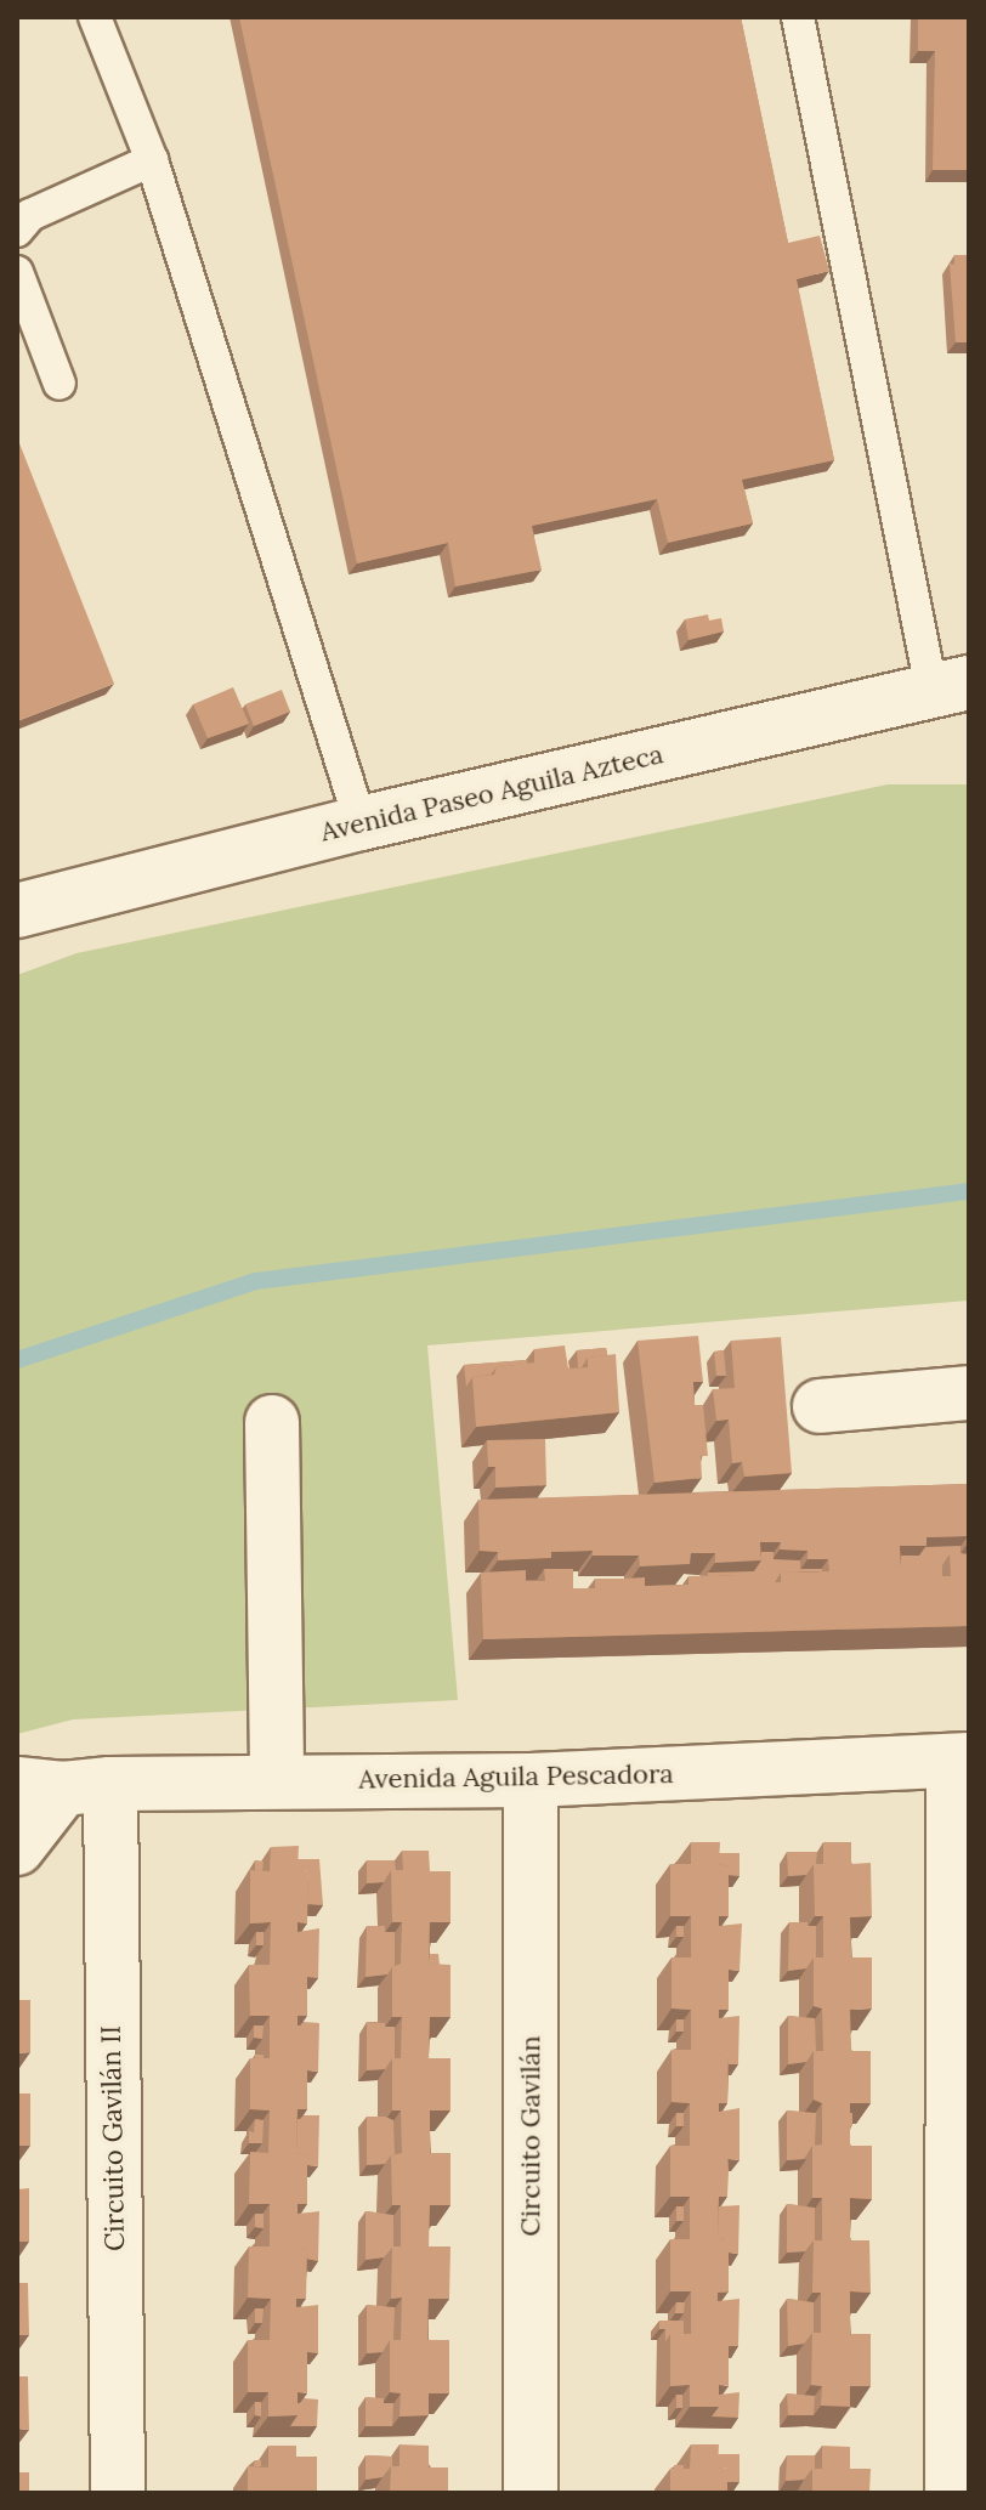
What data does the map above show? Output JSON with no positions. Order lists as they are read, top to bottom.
{
  "streets": {
    "street": [
      "Avenida Paseo Aguila Azteca",
      "Avenida Aguila Pescadora",
      "Circuito Gavilán",
      "Circuito Gavilán II"
    ]
  },
  "crossings": [
    ["Avenida Aguila Pescadora", "Circuito Gavilán"],
    ["Avenida Aguila Pescadora", "Circuito Gavilán II"]
  ]
}
